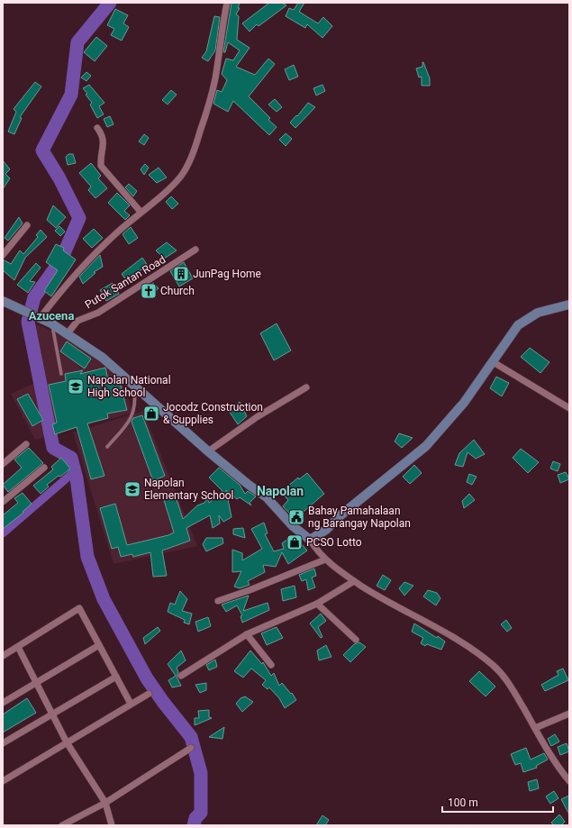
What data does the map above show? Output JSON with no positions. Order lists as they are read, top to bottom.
{
  "streets": {
    "street": ["Putok Santan Road"]
  },
  "districts": ["Azucena", "Napolan"],
  "places": {
    "building": ["JunPag Home"],
    "church": ["Church"],
    "school or university": ["Napolan National High School", "Napolan Elementary School"],
    "shop": ["Jocodz Construction & Supplies", "PCSO Lotto"],
    "public building": ["Bahay Pamahalaan ng Barangay Napolan"]
  },
  "scale_bar": "100 m"
}
